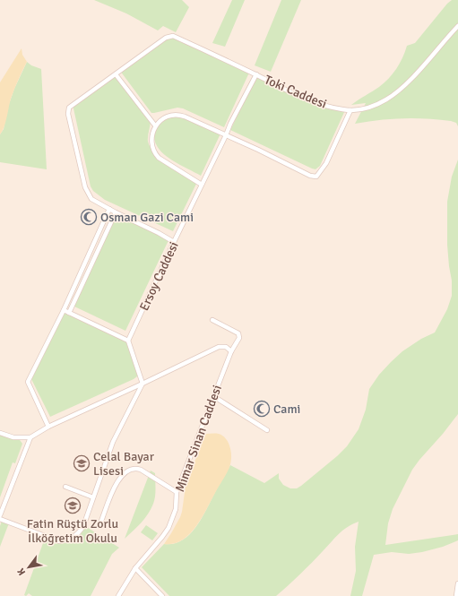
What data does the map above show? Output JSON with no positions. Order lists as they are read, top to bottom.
{
  "streets": {
    "street": ["Toki Caddesi", "Ersoy Caddesi", "Mimar Sinan Caddesi"]
  },
  "crossings": [
    ["Toki Caddesi", "Ersoy Caddesi"]
  ],
  "places": {
    "mosque": ["Osman Gazi Cami", "Cami"],
    "school or university": ["Celal Bayar Lisesi", "Fatin Rüştü Zorlu İlköğretim Okulu"]
  },
  "north": "bottom left"
}
